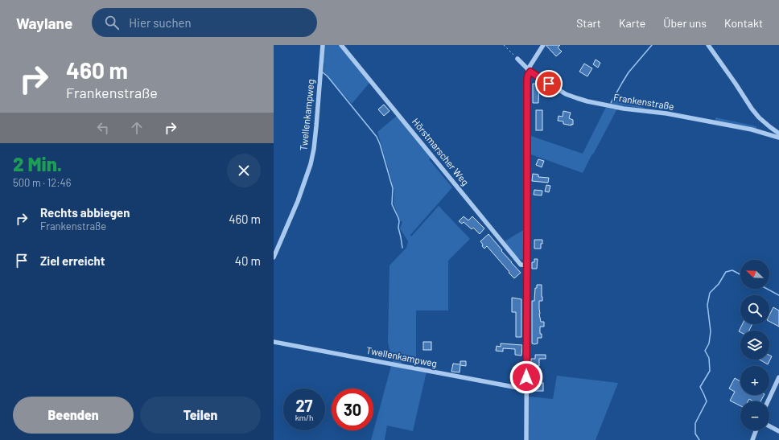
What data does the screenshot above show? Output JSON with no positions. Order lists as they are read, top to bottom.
{
  "streets": {
    "street": ["Frankenstraße", "Twellenkampweg", "Hörstmarscher Weg"]
  },
  "north": "top left",
  "page": {
    "header": "Waylane",
    "search": "Hier suchen",
    "nav": [
      "Start",
      "Karte",
      "Über uns",
      "Kontakt"
    ],
    "turn": ["460 m", "Frankenstraße"],
    "heading": ["2 Min.", "500 m · 12:46"],
    "list": [
      {
        "name": "Rechts abbiegen",
        "note": "Frankenstraße",
        "value": "460 m"
      },
      {
        "name": "Ziel erreicht",
        "value": "40 m"
      }
    ],
    "map_buttons": ["+", "−"],
    "speed": "27 km/h",
    "limit": "30",
    "buttons": ["Beenden", "Teilen"]
  }
}
